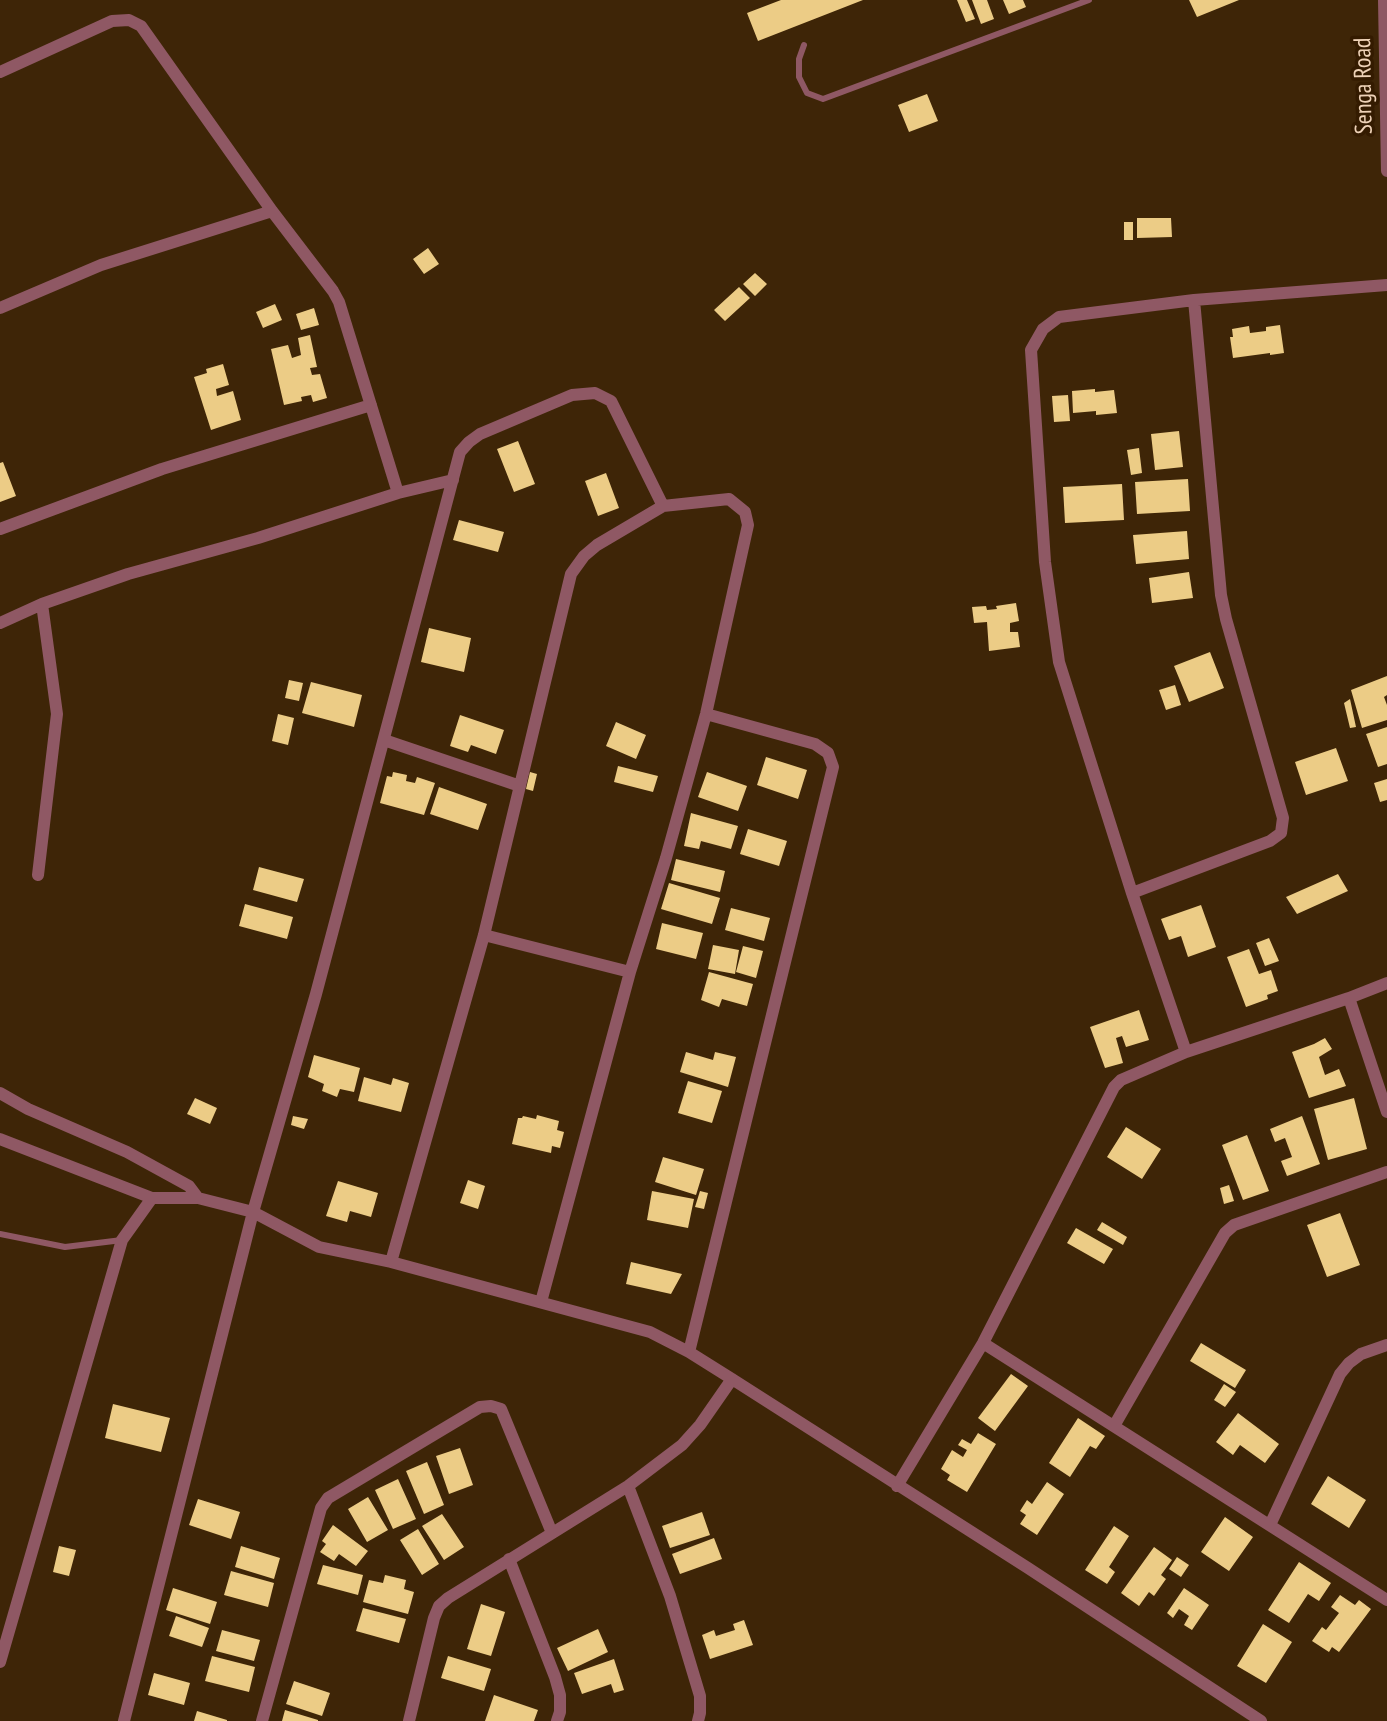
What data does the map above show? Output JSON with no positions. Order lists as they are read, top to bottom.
{
  "streets": {
    "street": ["Senga Road"]
  }
}
